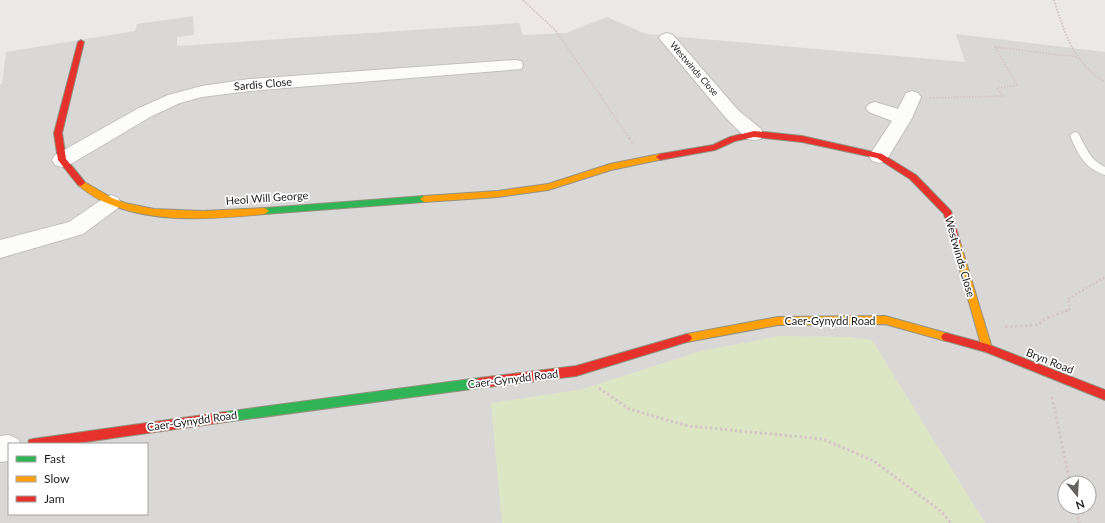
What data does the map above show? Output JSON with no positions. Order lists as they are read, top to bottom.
{
  "streets": {
    "street": [
      "Westwinds Close",
      "Sardis Close",
      "Heol Will George",
      "Caer-Gynydd Road",
      "Bryn Road"
    ]
  },
  "crossings": [
    ["Westwinds Close", "Heol Will George"],
    ["Westwinds Close", "Caer-Gynydd Road"],
    ["Westwinds Close", "Bryn Road"],
    ["Sardis Close", "Heol Will George"],
    ["Caer-Gynydd Road", "Bryn Road"]
  ],
  "legend": ["Fast", "Slow", "Jam"],
  "north": "bottom"
}
